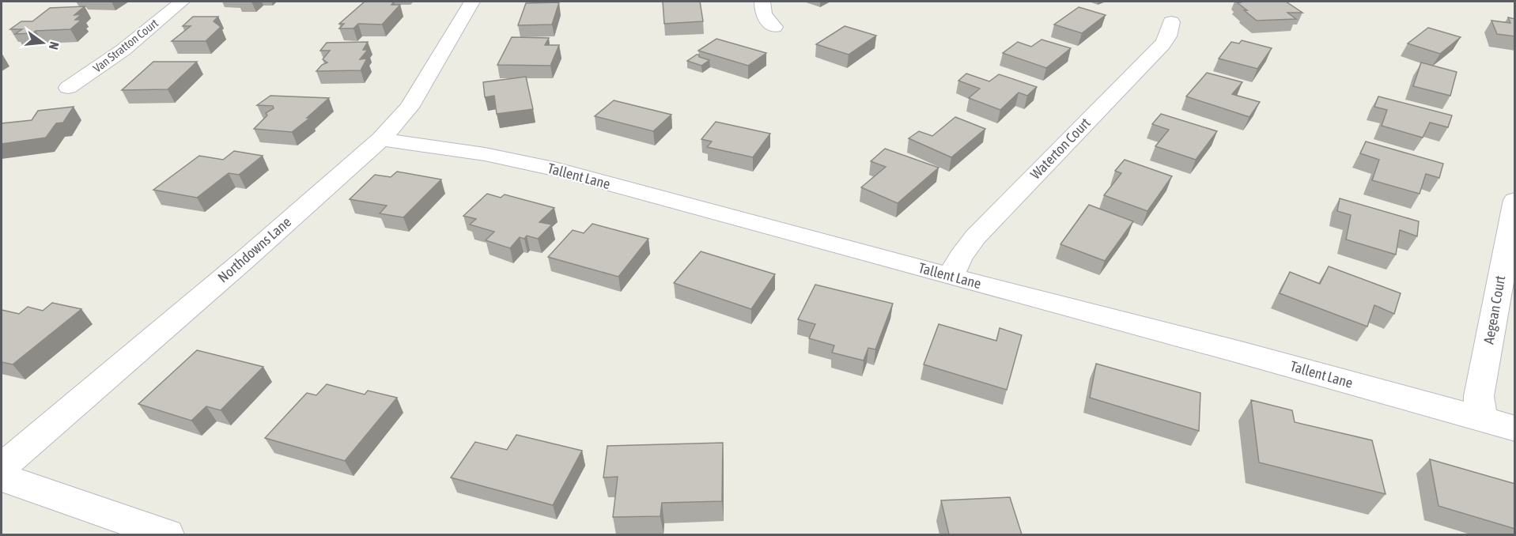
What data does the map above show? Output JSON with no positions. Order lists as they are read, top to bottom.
{
  "streets": {
    "street": [
      "Van Stratton Court",
      "Waterton Court",
      "Tallent Lane",
      "Northdowns Lane",
      "Aegean Court"
    ]
  },
  "crossings": [
    ["Waterton Court", "Tallent Lane"],
    ["Tallent Lane", "Northdowns Lane"],
    ["Tallent Lane", "Aegean Court"]
  ],
  "north": "right"
}
